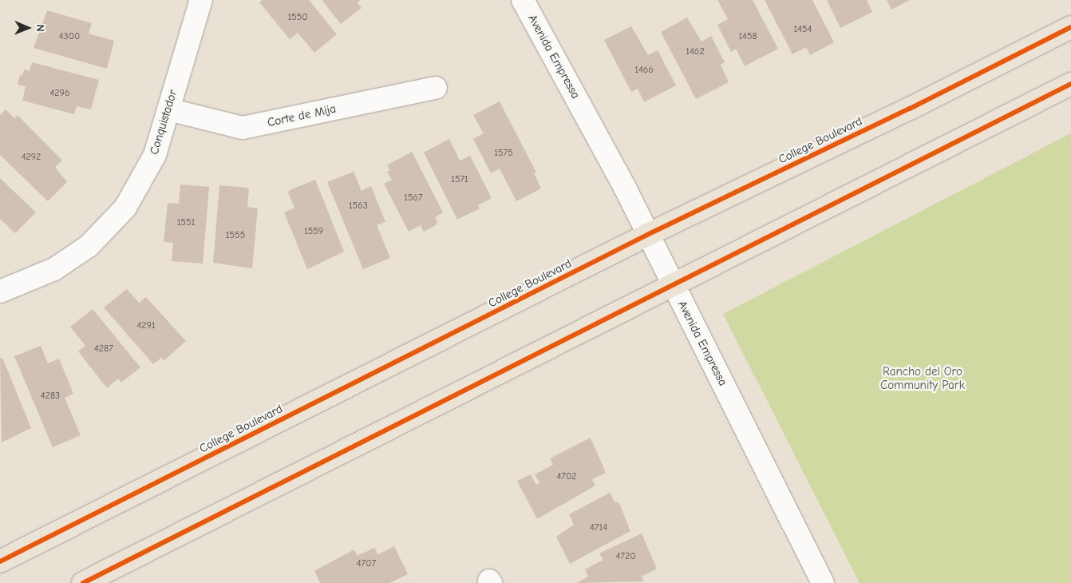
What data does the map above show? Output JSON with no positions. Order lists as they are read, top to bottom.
{
  "streets": {
    "main road": ["College Boulevard"],
    "street": ["Avenida Empressa", "Corte de Mija", "Conquistador"]
  },
  "crossings": [
    ["Avenida Empressa", "College Boulevard"],
    ["Corte de Mija", "Conquistador"]
  ],
  "parks": ["Rancho del Oro Community Park"],
  "house_numbers": [
    "1550",
    "1454",
    "4300",
    "1458",
    "1462",
    "1466",
    "4296",
    "1575",
    "4292",
    "1571",
    "1567",
    "1563",
    "1551",
    "1559",
    "1555",
    "4291",
    "4287",
    "4283",
    "4702",
    "4714",
    "4720",
    "4707"
  ],
  "north": "right"
}
